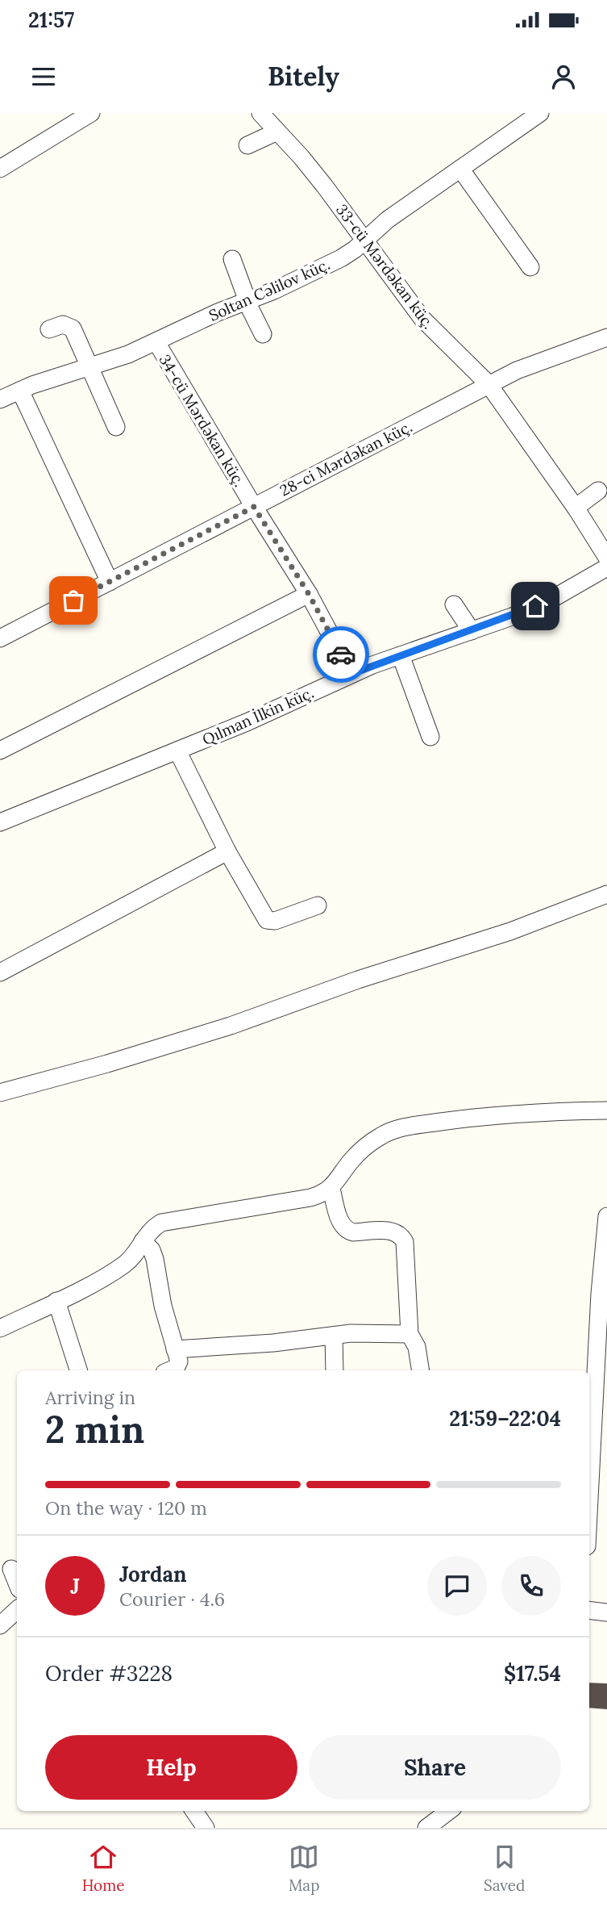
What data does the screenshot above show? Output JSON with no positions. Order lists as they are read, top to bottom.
{
  "streets": {
    "street": [
      "33-cü Mərdəkan küç.",
      "Soltan Cəlilov küç.",
      "34-cü Mərdəkan küç.",
      "28-ci Mərdəkan küç.",
      "Qılman İlkin küç."
    ]
  },
  "crossings": [
    ["33-cü Mərdəkan küç.", "Soltan Cəlilov küç."],
    ["33-cü Mərdəkan küç.", "28-ci Mərdəkan küç."],
    ["Soltan Cəlilov küç.", "34-cü Mərdəkan küç."],
    ["34-cü Mərdəkan küç.", "28-ci Mərdəkan küç."],
    ["34-cü Mərdəkan küç.", "Qılman İlkin küç."]
  ],
  "page": {
    "status": "21:57",
    "header": "Bitely",
    "heading": ["2 min", "Arriving in", "21:59–22:04"],
    "panel": [
      "Jordan",
      "Courier · 4.6",
      "Order #3228",
      "$17.54"
    ],
    "bar": "On the way · 120 m",
    "round": "J",
    "buttons": ["Help", "Share"],
    "tabs": ["Home", "Map", "Saved"]
  }
}
